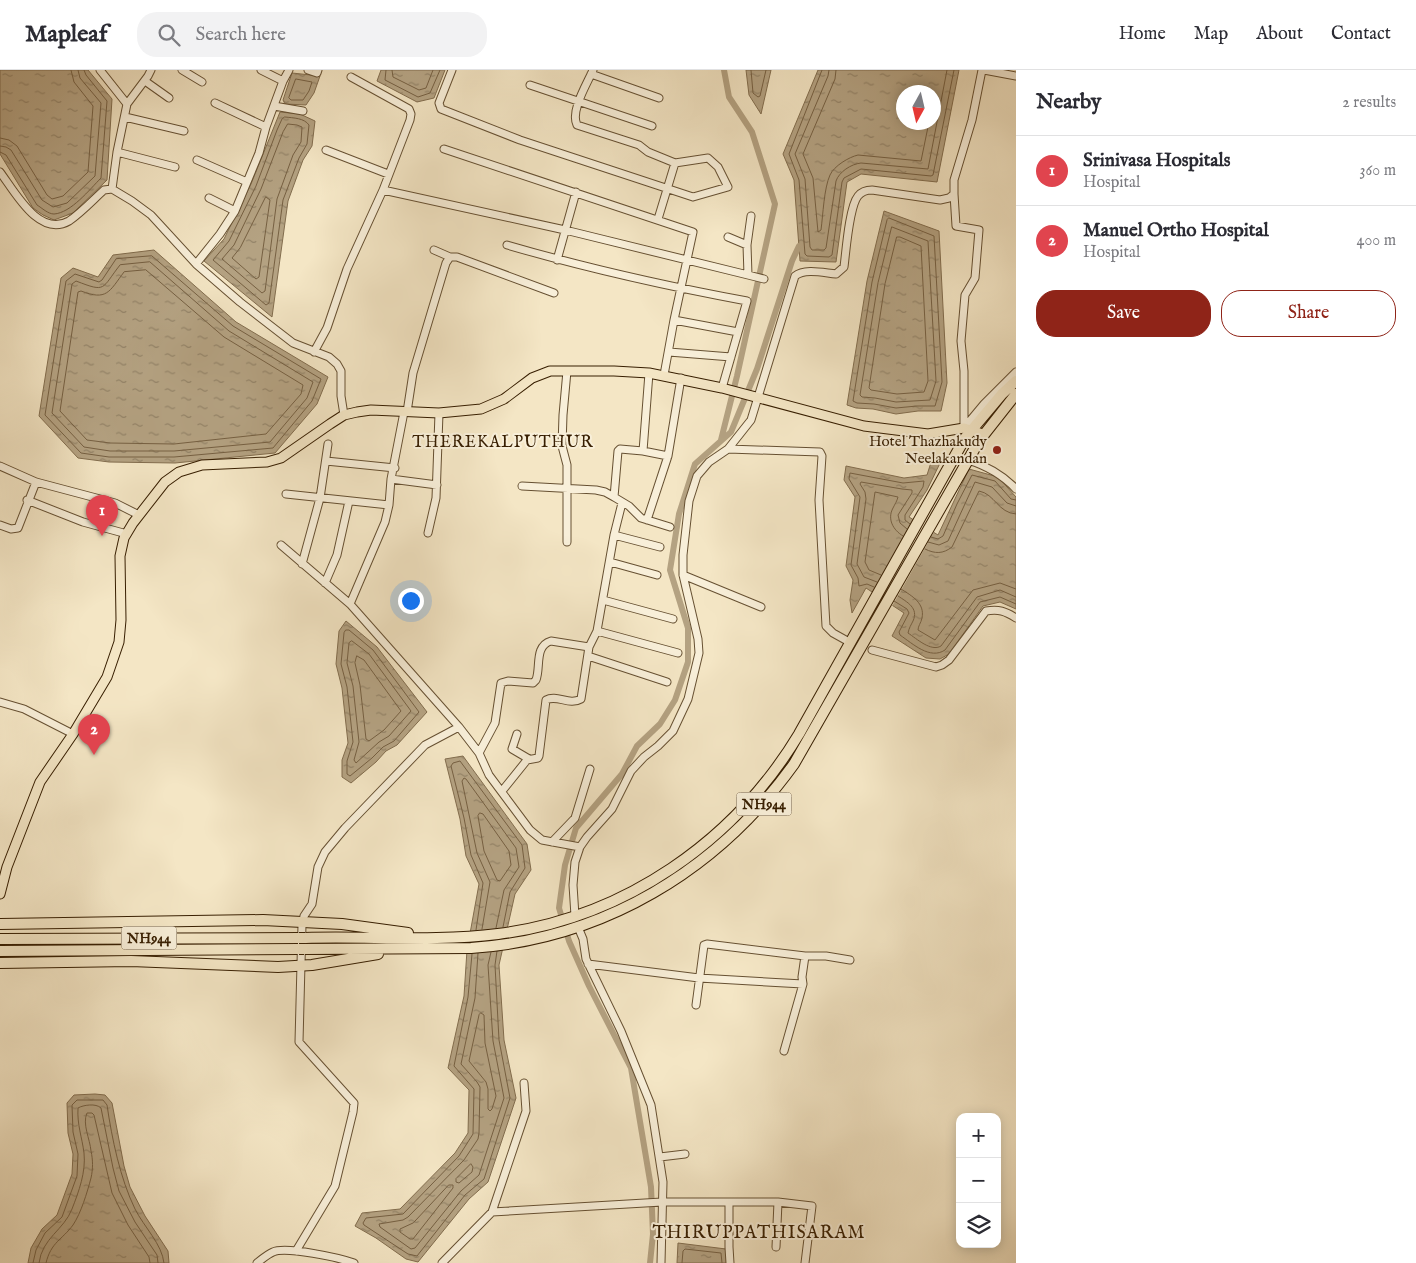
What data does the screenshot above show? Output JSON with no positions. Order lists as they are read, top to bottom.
{
  "streets": {
    "highway": ["NH944"]
  },
  "districts": ["THEREKALPUTHUR", "THIRUPPATHISARAM"],
  "places": ["Hotel Thazhakudy Neelakandan"],
  "north": "bottom",
  "page": {
    "header": "Mapleaf",
    "search": "Search here",
    "nav": [
      "Home",
      "Map",
      "About",
      "Contact"
    ],
    "heading": ["Nearby", "2 results"],
    "list": [
      {
        "mark": "1",
        "name": "Srinivasa Hospitals",
        "note": "Hospital",
        "value": "360 m"
      },
      {
        "mark": "2",
        "name": "Manuel Ortho Hospital",
        "note": "Hospital",
        "value": "400 m"
      }
    ],
    "buttons": ["Save", "Share"],
    "pins": ["1", "2"],
    "map_buttons": ["+", "−"]
  }
}
